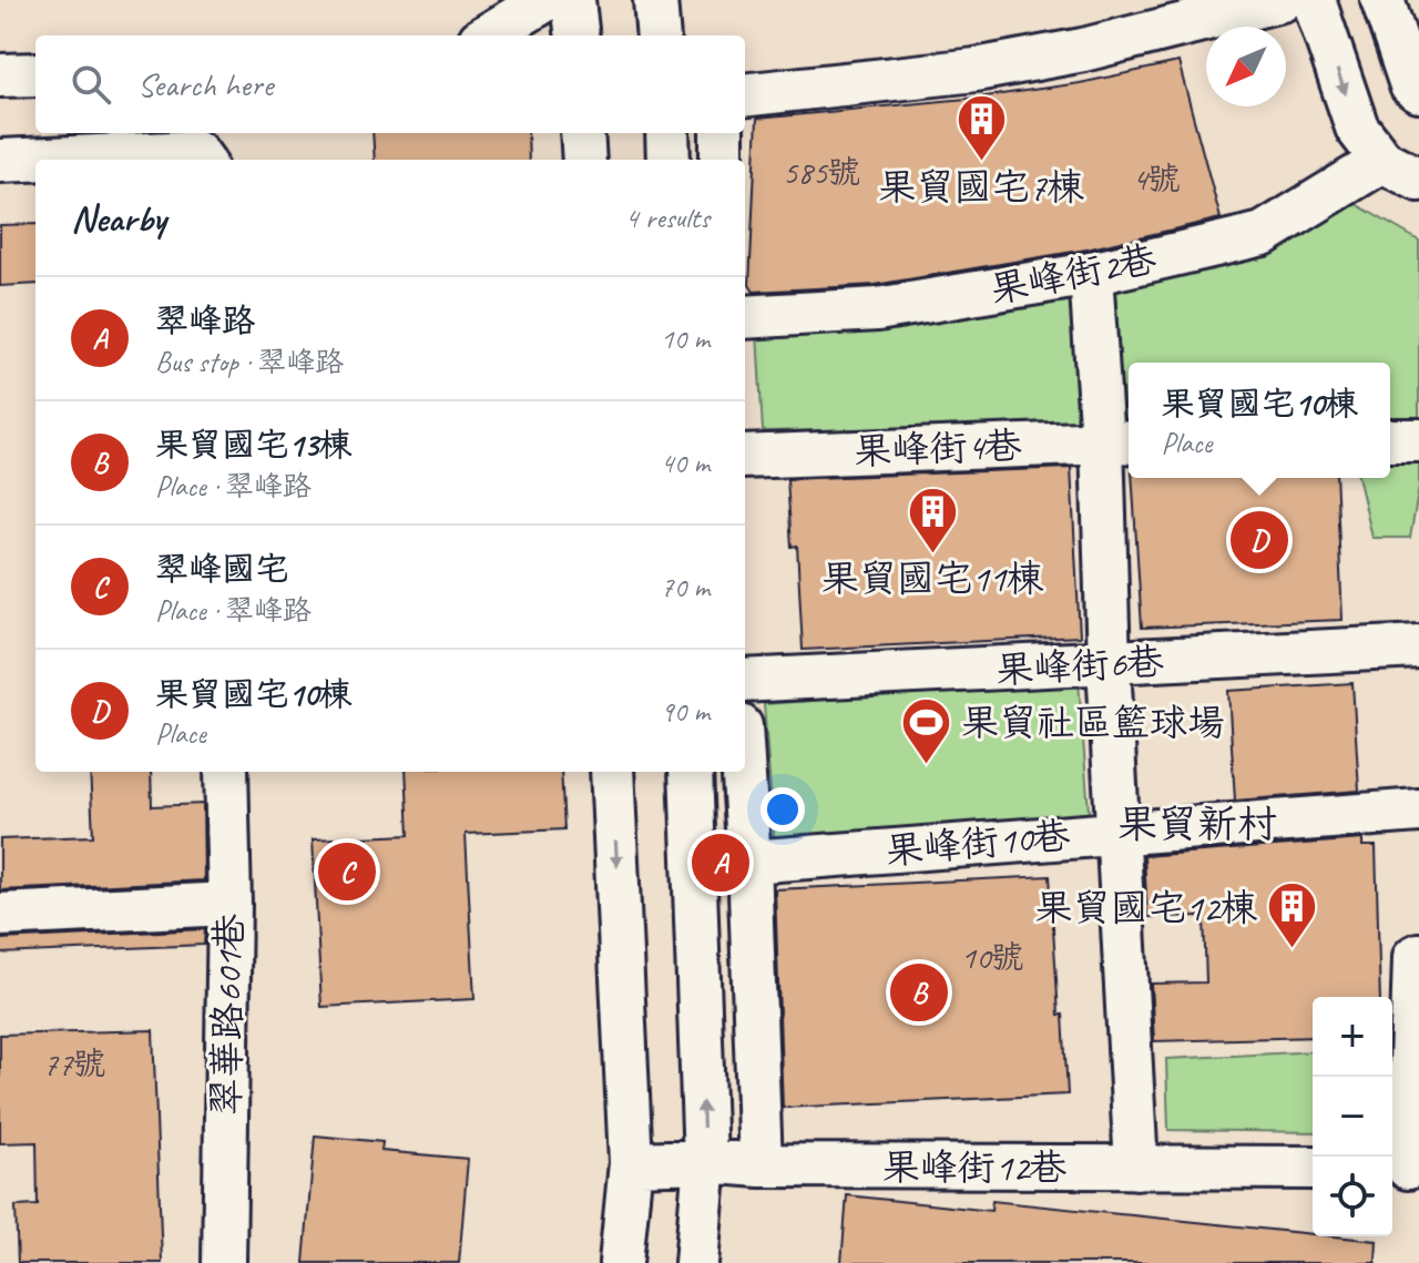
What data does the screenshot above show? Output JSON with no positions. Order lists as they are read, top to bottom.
{
  "streets": {
    "street": [
      "果峰街2巷",
      "果峰街4巷",
      "果峰街6巷",
      "果峰街10巷",
      "翠華路601巷",
      "果峰街12巷"
    ]
  },
  "districts": ["果貿新村"],
  "places": {
    "building": ["果貿國宅7棟", "果貿國宅11棟", "果貿國宅12棟"],
    "sports": ["果貿社區籃球場"]
  },
  "house_numbers": [
    "585號",
    "4號",
    "10號",
    "77號"
  ],
  "north": "bottom left",
  "page": {
    "search": "Search here",
    "heading": ["Nearby", "4 results"],
    "list": [
      {
        "mark": "A",
        "name": "翠峰路",
        "note": "Bus stop · 翠峰路",
        "value": "10 m"
      },
      {
        "mark": "B",
        "name": "果貿國宅13棟",
        "note": "Place · 翠峰路",
        "value": "40 m"
      },
      {
        "mark": "C",
        "name": "翠峰國宅",
        "note": "Place · 翠峰路",
        "value": "70 m"
      },
      {
        "mark": "D",
        "name": "果貿國宅10棟",
        "note": "Place",
        "value": "90 m"
      }
    ],
    "popup": ["果貿國宅10棟", "Place"],
    "pins": [
      "D",
      "A",
      "C",
      "B"
    ],
    "map_buttons": ["+", "−"]
  }
}
